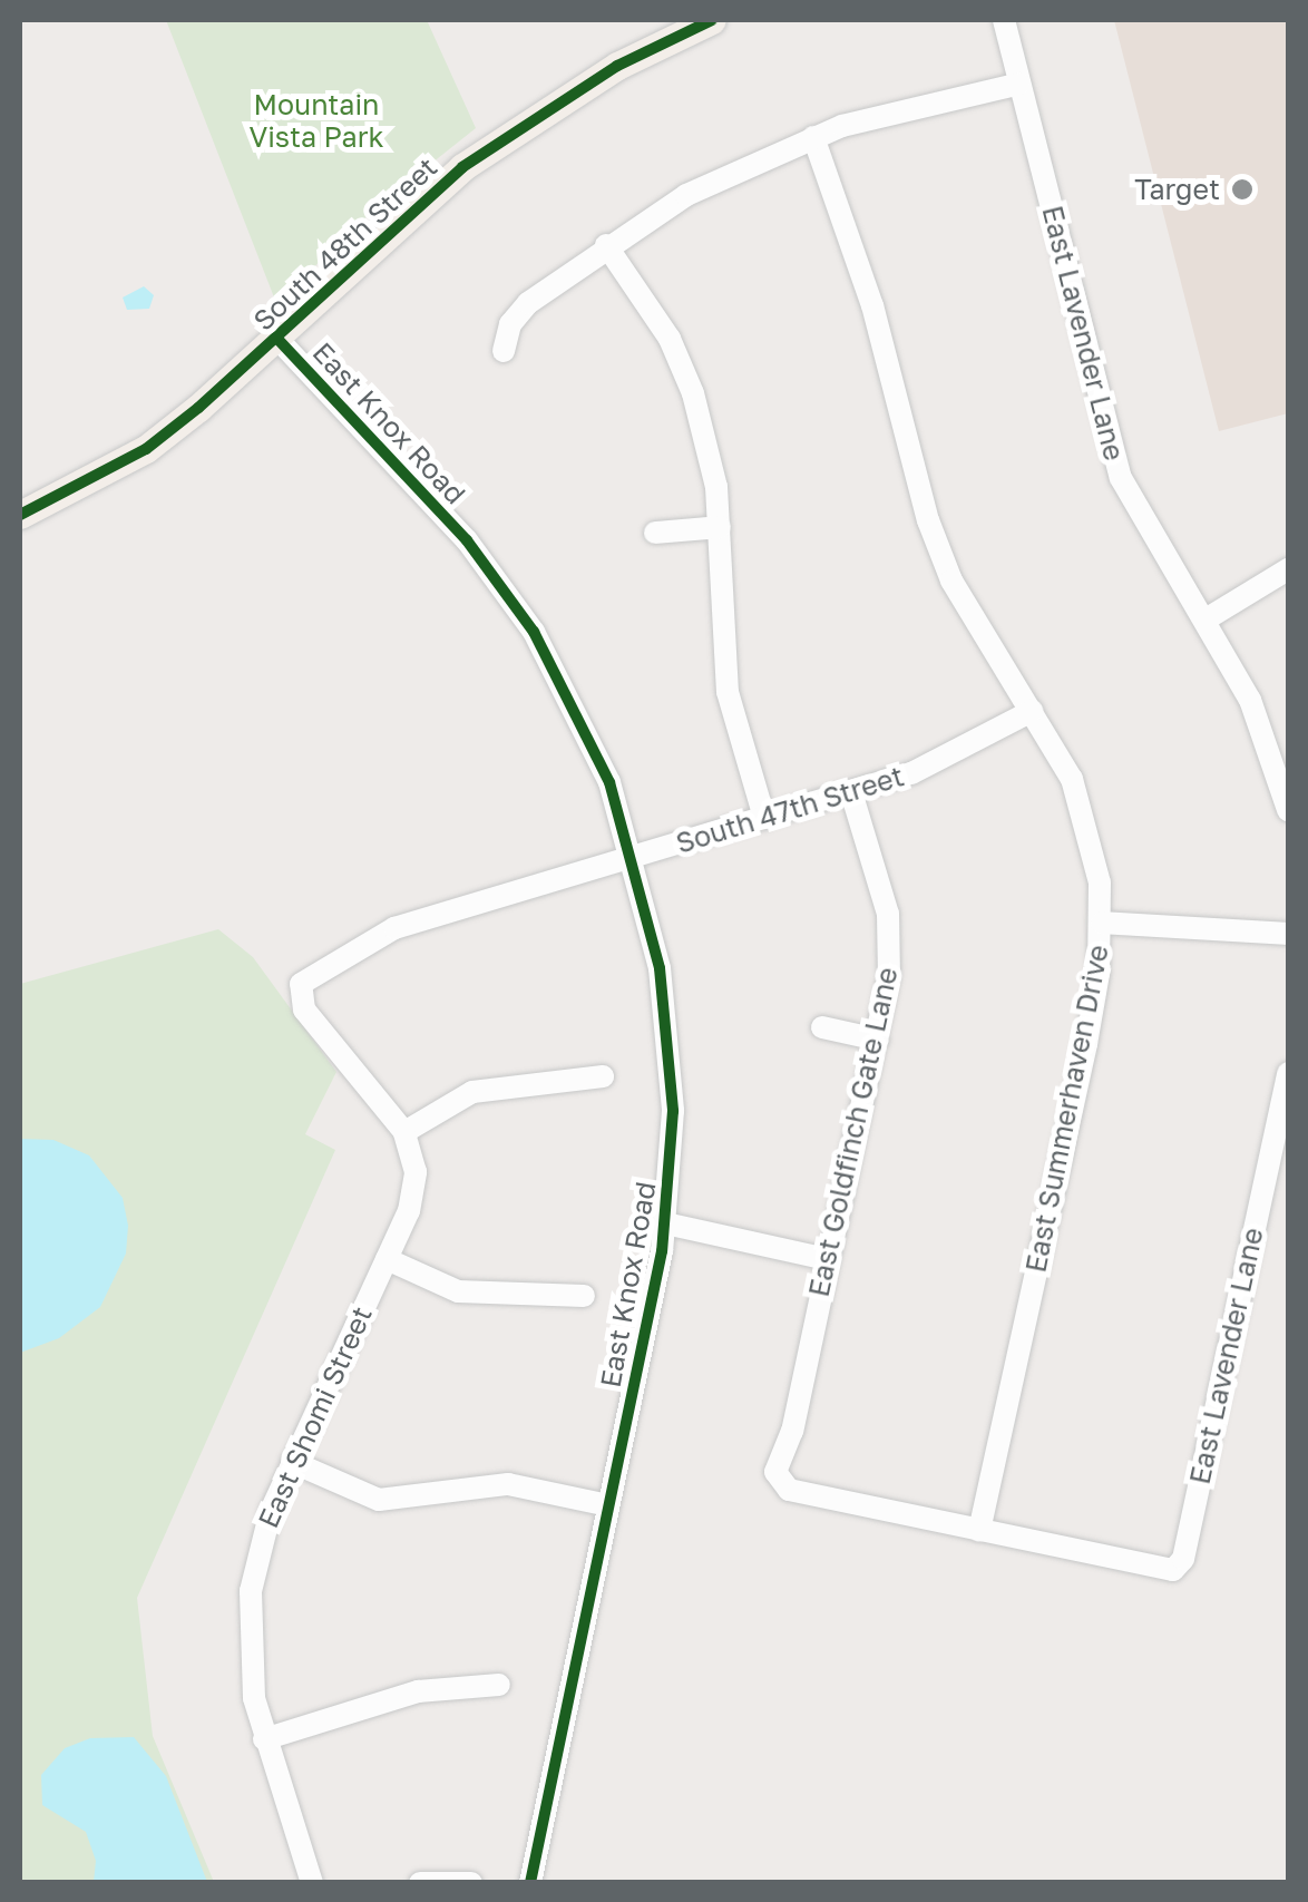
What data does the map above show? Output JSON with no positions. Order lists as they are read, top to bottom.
{
  "streets": {
    "main road": ["South 48th Street"],
    "street": [
      "East Lavender Lane",
      "East Knox Road",
      "South 47th Street",
      "East Summerhaven Drive",
      "East Goldfinch Gate Lane",
      "East Shomi Street"
    ]
  },
  "crossings": [
    ["South 48th Street", "East Knox Road"],
    ["East Lavender Lane", "East Summerhaven Drive"],
    ["East Lavender Lane", "East Goldfinch Gate Lane"],
    ["East Knox Road", "South 47th Street"],
    ["South 47th Street", "East Summerhaven Drive"],
    ["South 47th Street", "East Goldfinch Gate Lane"],
    ["South 47th Street", "East Shomi Street"],
    ["East Summerhaven Drive", "East Goldfinch Gate Lane"]
  ],
  "parks": ["Mountain Vista Park"],
  "places": ["Target"]
}
